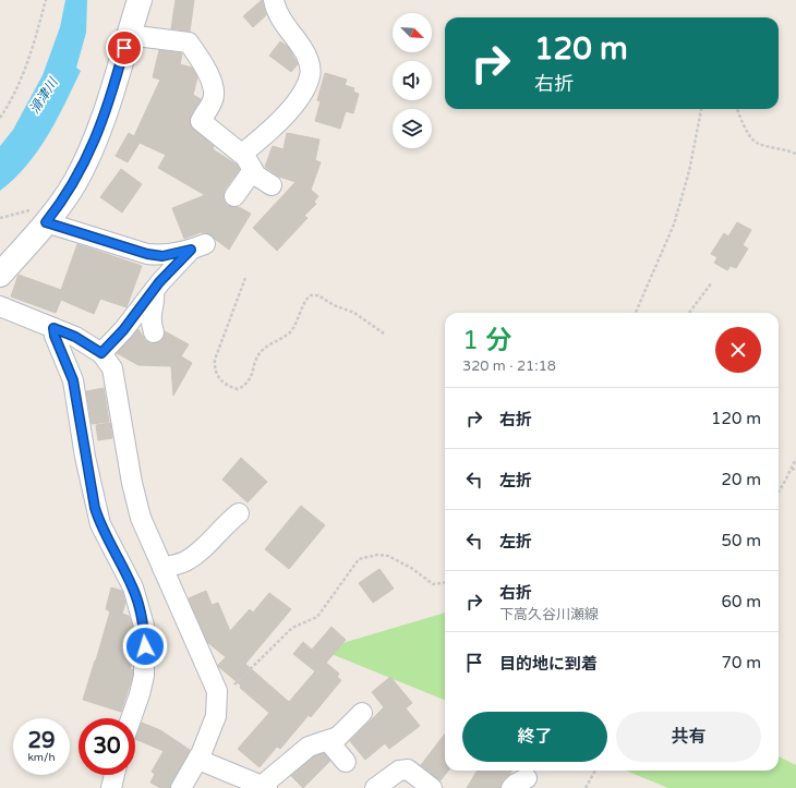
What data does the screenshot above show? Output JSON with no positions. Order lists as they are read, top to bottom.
{
  "water": ["滑津川"],
  "north": "bottom right",
  "page": {
    "turn": ["120 m", "右折"],
    "heading": ["1 分", "320 m · 21:18"],
    "list": [
      {
        "name": "右折",
        "value": "120 m"
      },
      {
        "name": "左折",
        "value": "20 m"
      },
      {
        "name": "左折",
        "value": "50 m"
      },
      {
        "name": "右折",
        "note": "下高久谷川瀬線",
        "value": "60 m"
      },
      {
        "name": "目的地に到着",
        "value": "70 m"
      }
    ],
    "buttons": ["終了", "共有"],
    "speed": "29 km/h",
    "limit": "30"
  }
}
